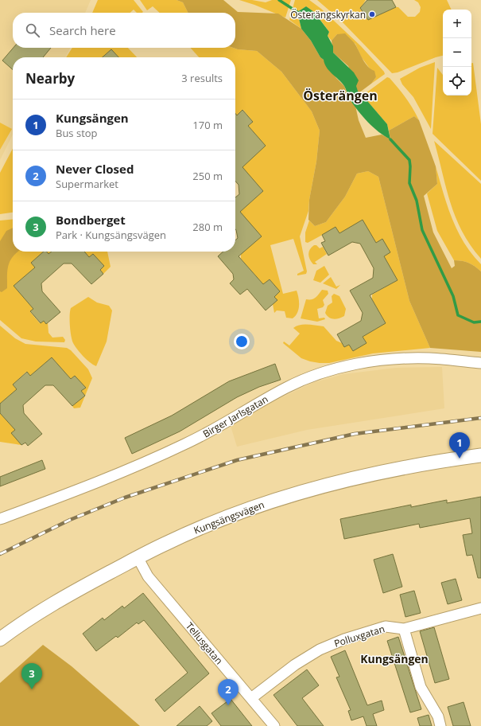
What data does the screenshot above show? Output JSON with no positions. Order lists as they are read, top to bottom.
{
  "streets": {
    "street": [
      "Birger Jarlsgatan",
      "Kungsängsvägen",
      "Polluxgatan",
      "Tellusgatan"
    ]
  },
  "crossings": [
    ["Kungsängsvägen", "Tellusgatan"],
    ["Polluxgatan", "Tellusgatan"]
  ],
  "districts": ["Österängen", "Kungsängen"],
  "places": ["Österängskyrkan"],
  "page": {
    "map_buttons": ["+", "−"],
    "search": "Search here",
    "heading": ["Nearby", "3 results"],
    "list": [
      {
        "mark": "1",
        "name": "Kungsängen",
        "note": "Bus stop",
        "value": "170 m"
      },
      {
        "mark": "2",
        "name": "Never Closed",
        "note": "Supermarket",
        "value": "250 m"
      },
      {
        "mark": "3",
        "name": "Bondberget",
        "note": "Park · Kungsängsvägen",
        "value": "280 m"
      }
    ],
    "pins": ["1", "3", "2"]
  }
}
